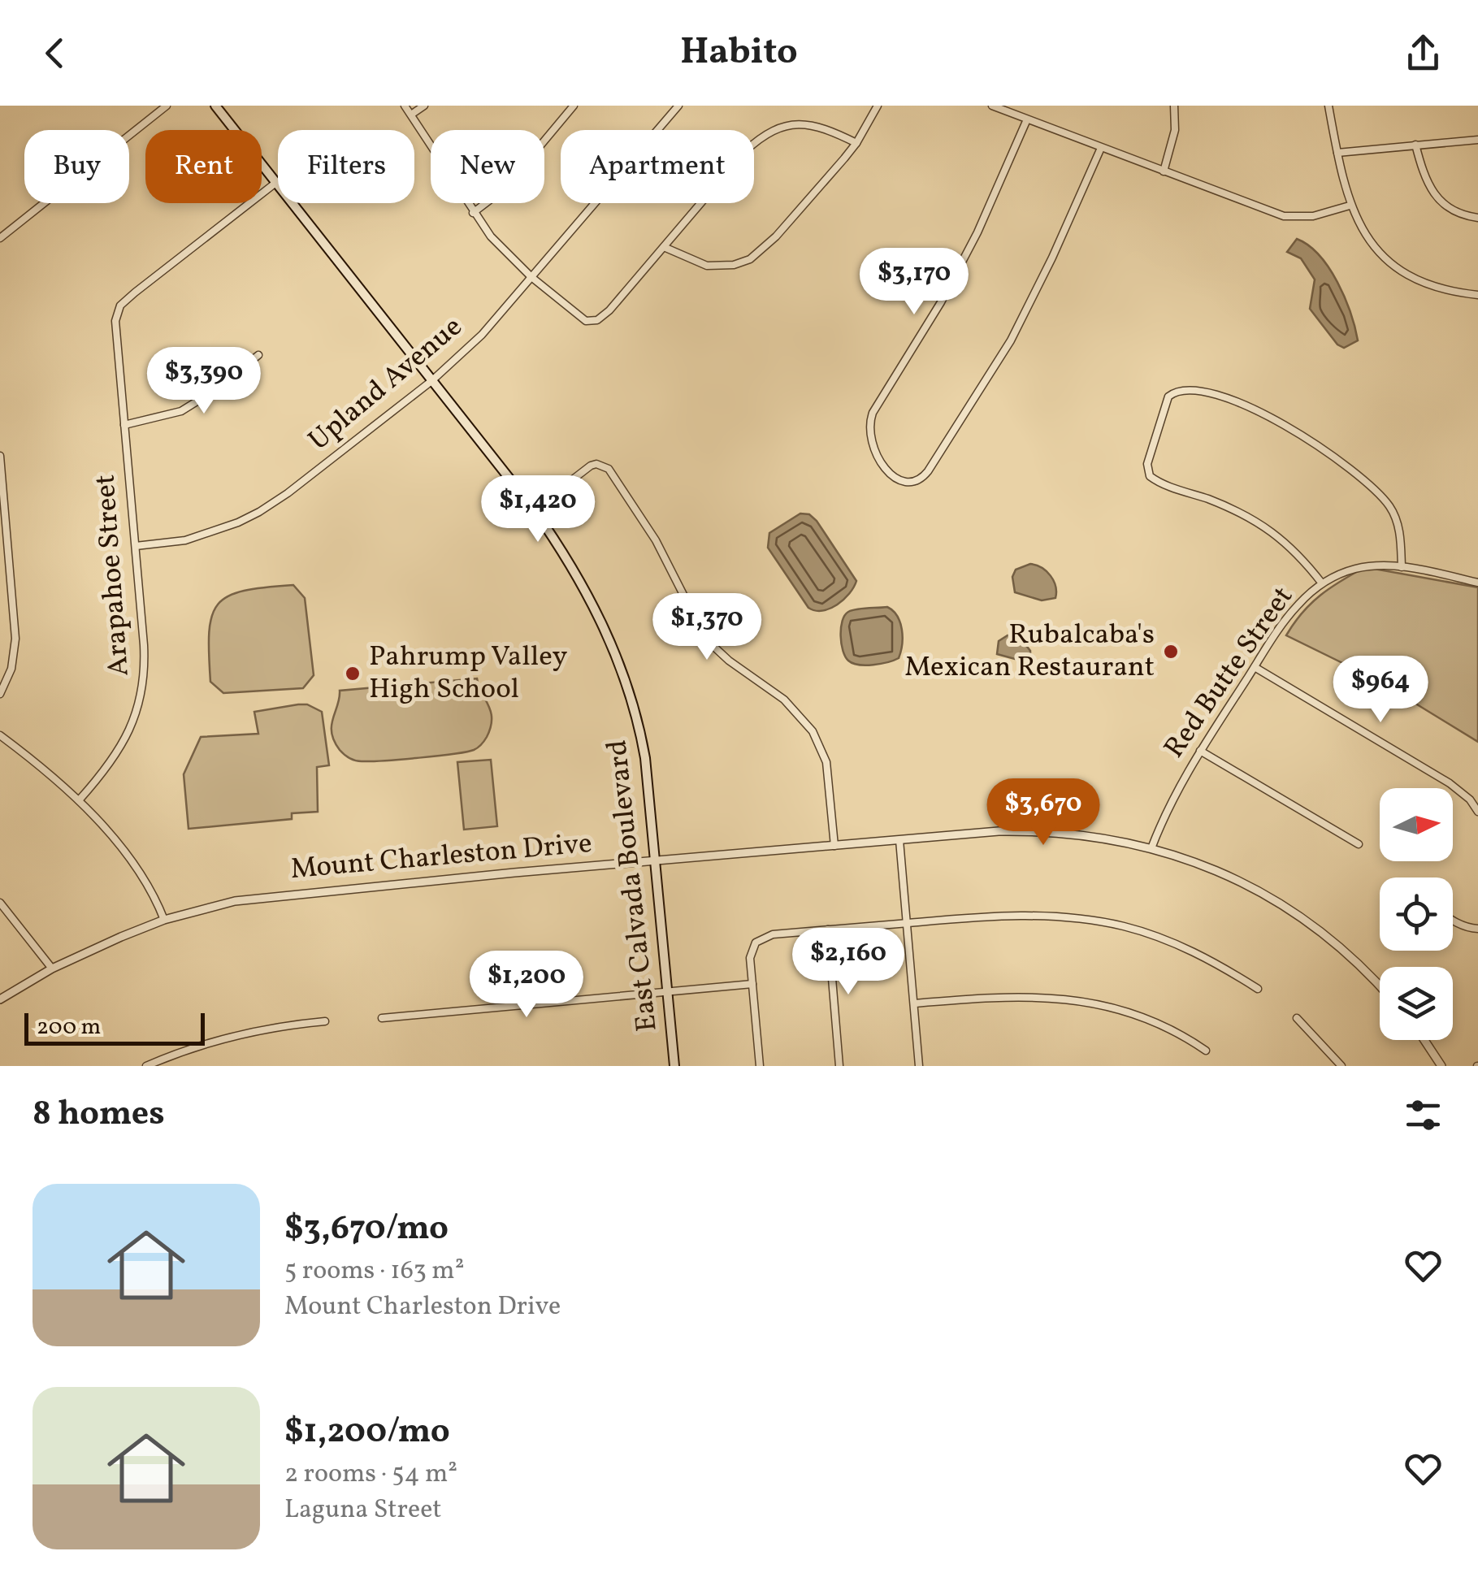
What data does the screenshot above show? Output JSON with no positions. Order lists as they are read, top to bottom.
{
  "streets": {
    "main road": ["East Calvada Boulevard"],
    "street": [
      "Upland Avenue",
      "Arapahoe Street",
      "Red Butte Street",
      "Mount Charleston Drive"
    ]
  },
  "crossings": [
    ["Upland Avenue", "Arapahoe Street"],
    ["Upland Avenue", "East Calvada Boulevard"],
    ["Arapahoe Street", "East Calvada Boulevard"],
    ["Red Butte Street", "Mount Charleston Drive"],
    ["Mount Charleston Drive", "East Calvada Boulevard"]
  ],
  "places": ["Rubalcaba's Mexican Restaurant", "Pahrump Valley High School"],
  "scale_bar": "200 m",
  "north": "right",
  "page": {
    "header": "Habito",
    "chip": [
      "Buy",
      "Rent",
      "Filters",
      "New",
      "Apartment"
    ],
    "price": [
      "$3,170",
      "$3,390",
      "$1,420",
      "$1,370",
      "$964",
      "$3,670",
      "$2,160",
      "$1,200"
    ],
    "scale": "200 m",
    "heading": "8 homes",
    "list": [
      {
        "name": "$3,670/mo",
        "note": "5 rooms · 163 m² · Mount Charleston Drive"
      },
      {
        "name": "$1,200/mo",
        "note": "2 rooms · 54 m² · Laguna Street"
      }
    ]
  }
}
